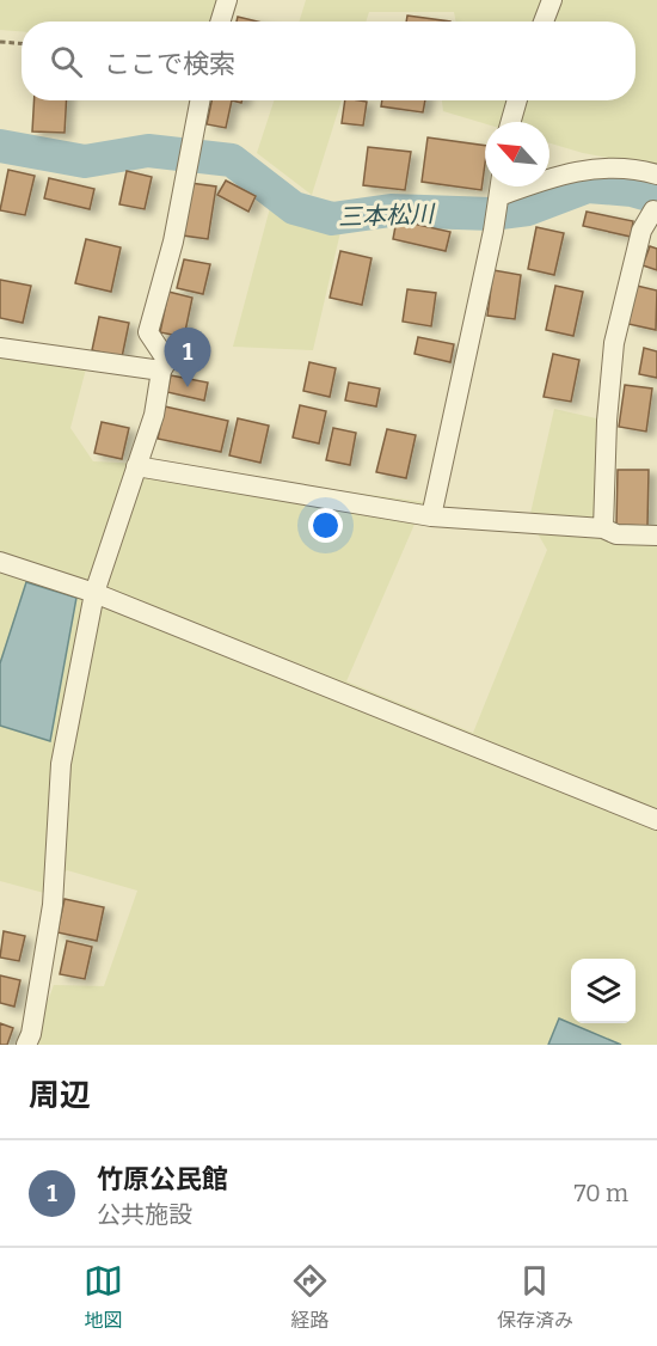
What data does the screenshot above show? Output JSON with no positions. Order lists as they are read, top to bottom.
{
  "water": ["三本松川"],
  "north": "top left",
  "page": {
    "search": "ここで検索",
    "pins": "1",
    "heading": "周辺",
    "list": [
      {
        "mark": "1",
        "name": "竹原公民館",
        "note": "公共施設",
        "value": "70 m"
      }
    ],
    "nav": ["地図", "経路", "保存済み"]
  }
}
